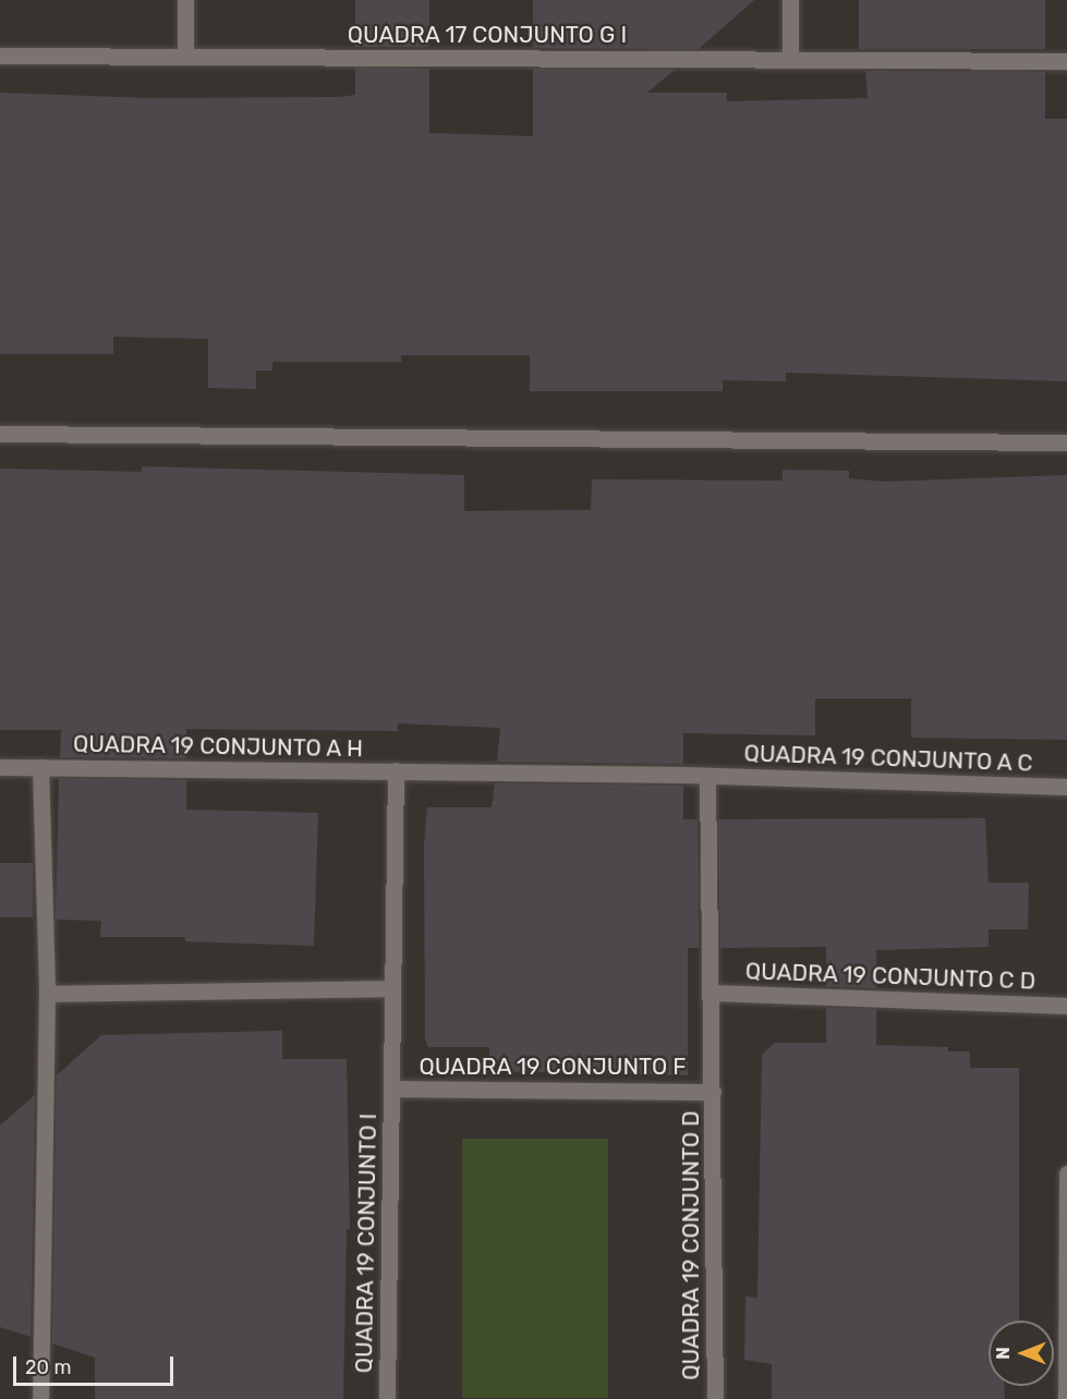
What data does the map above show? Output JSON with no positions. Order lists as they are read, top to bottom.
{
  "streets": {
    "street": [
      "QUADRA 17 CONJUNTO G I",
      "QUADRA 19 CONJUNTO A H",
      "QUADRA 19 CONJUNTO A C",
      "QUADRA 19 CONJUNTO C D",
      "QUADRA 19 CONJUNTO F",
      "QUADRA 19 CONJUNTO I",
      "QUADRA 19 CONJUNTO D"
    ]
  },
  "crossings": [
    ["QUADRA 19 CONJUNTO A H", "QUADRA 19 CONJUNTO A C"],
    ["QUADRA 19 CONJUNTO A H", "QUADRA 19 CONJUNTO I"],
    ["QUADRA 19 CONJUNTO A H", "QUADRA 19 CONJUNTO D"],
    ["QUADRA 19 CONJUNTO A C", "QUADRA 19 CONJUNTO D"],
    ["QUADRA 19 CONJUNTO C D", "QUADRA 19 CONJUNTO D"],
    ["QUADRA 19 CONJUNTO F", "QUADRA 19 CONJUNTO I"],
    ["QUADRA 19 CONJUNTO F", "QUADRA 19 CONJUNTO D"]
  ],
  "scale_bar": "20 m",
  "north": "left"
}
